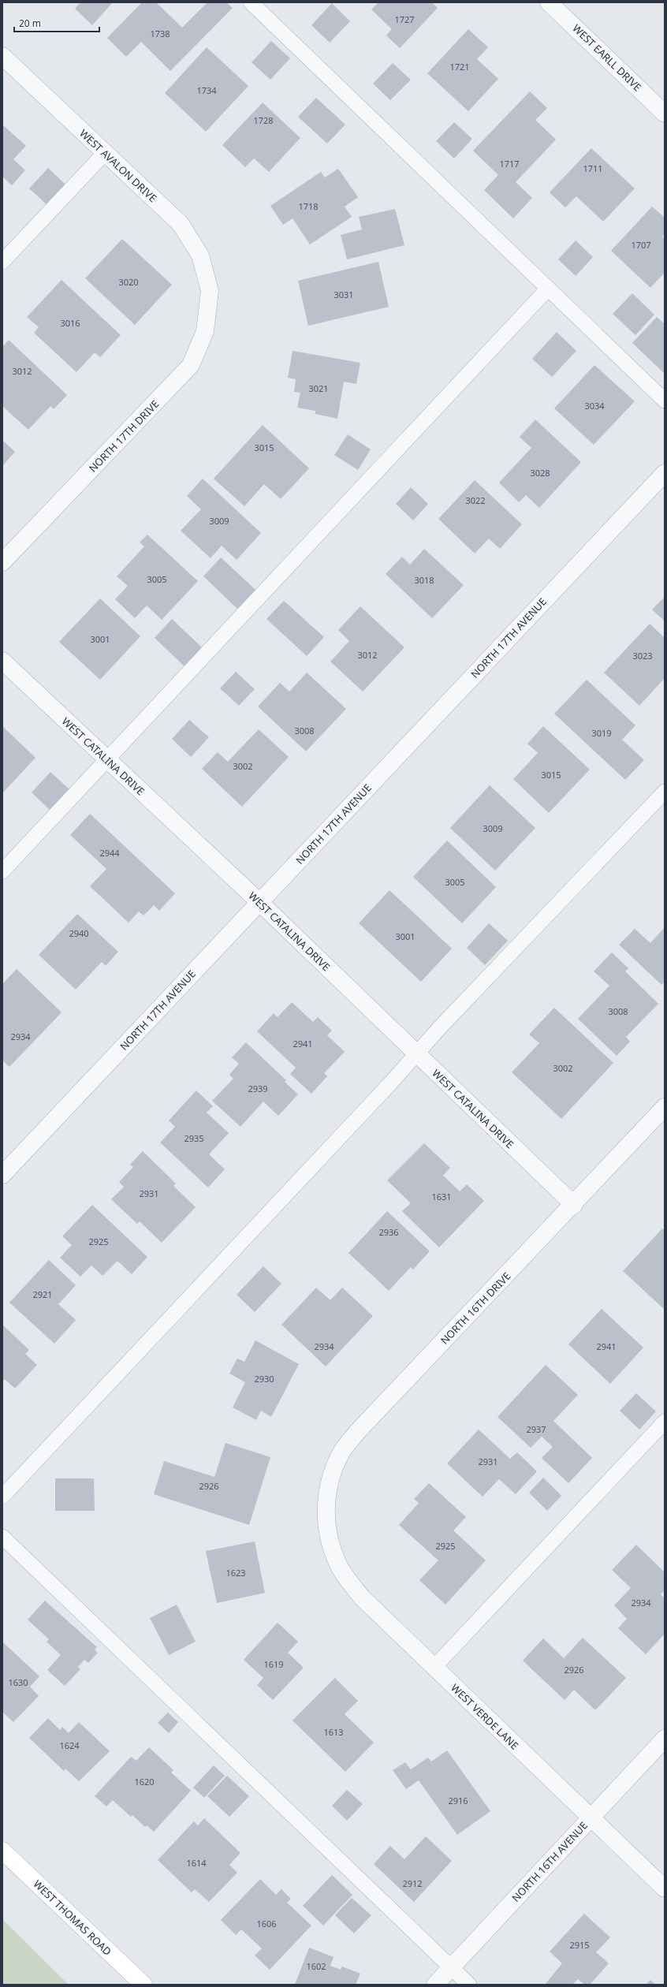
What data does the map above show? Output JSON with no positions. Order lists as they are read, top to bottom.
{
  "streets": {
    "main road": ["WEST THOMAS ROAD"],
    "street": [
      "WEST EARLL DRIVE",
      "WEST AVALON DRIVE",
      "NORTH 17TH DRIVE",
      "NORTH 17TH AVENUE",
      "WEST CATALINA DRIVE",
      "NORTH 16TH DRIVE",
      "WEST VERDE LANE",
      "NORTH 16TH AVENUE"
    ]
  },
  "crossings": [
    ["WEST AVALON DRIVE", "NORTH 17TH DRIVE"],
    ["NORTH 17TH AVENUE", "WEST CATALINA DRIVE"],
    ["WEST CATALINA DRIVE", "NORTH 16TH DRIVE"],
    ["NORTH 16TH DRIVE", "WEST VERDE LANE"],
    ["WEST VERDE LANE", "NORTH 16TH AVENUE"]
  ],
  "house_numbers": [
    "1727",
    "1738",
    "1721",
    "1734",
    "1728",
    "1717",
    "1711",
    "1718",
    "1707",
    "3020",
    "3031",
    "3016",
    "3012",
    "3021",
    "3034",
    "3015",
    "3028",
    "3022",
    "3009",
    "3005",
    "3018",
    "3001",
    "3012",
    "3023",
    "3008",
    "3019",
    "3002",
    "3015",
    "3009",
    "2944",
    "3005",
    "2940",
    "3001",
    "3008",
    "2934",
    "2941",
    "3002",
    "2939",
    "2935",
    "2931",
    "1631",
    "2936",
    "2925",
    "2921",
    "2934",
    "2941",
    "2930",
    "2937",
    "2931",
    "2926",
    "2925",
    "1623",
    "2934",
    "1619",
    "2926",
    "1630",
    "1613",
    "1624",
    "1620",
    "2916",
    "1614",
    "2912",
    "1606",
    "2915",
    "1602"
  ],
  "scale_bar": "20 m"
}
